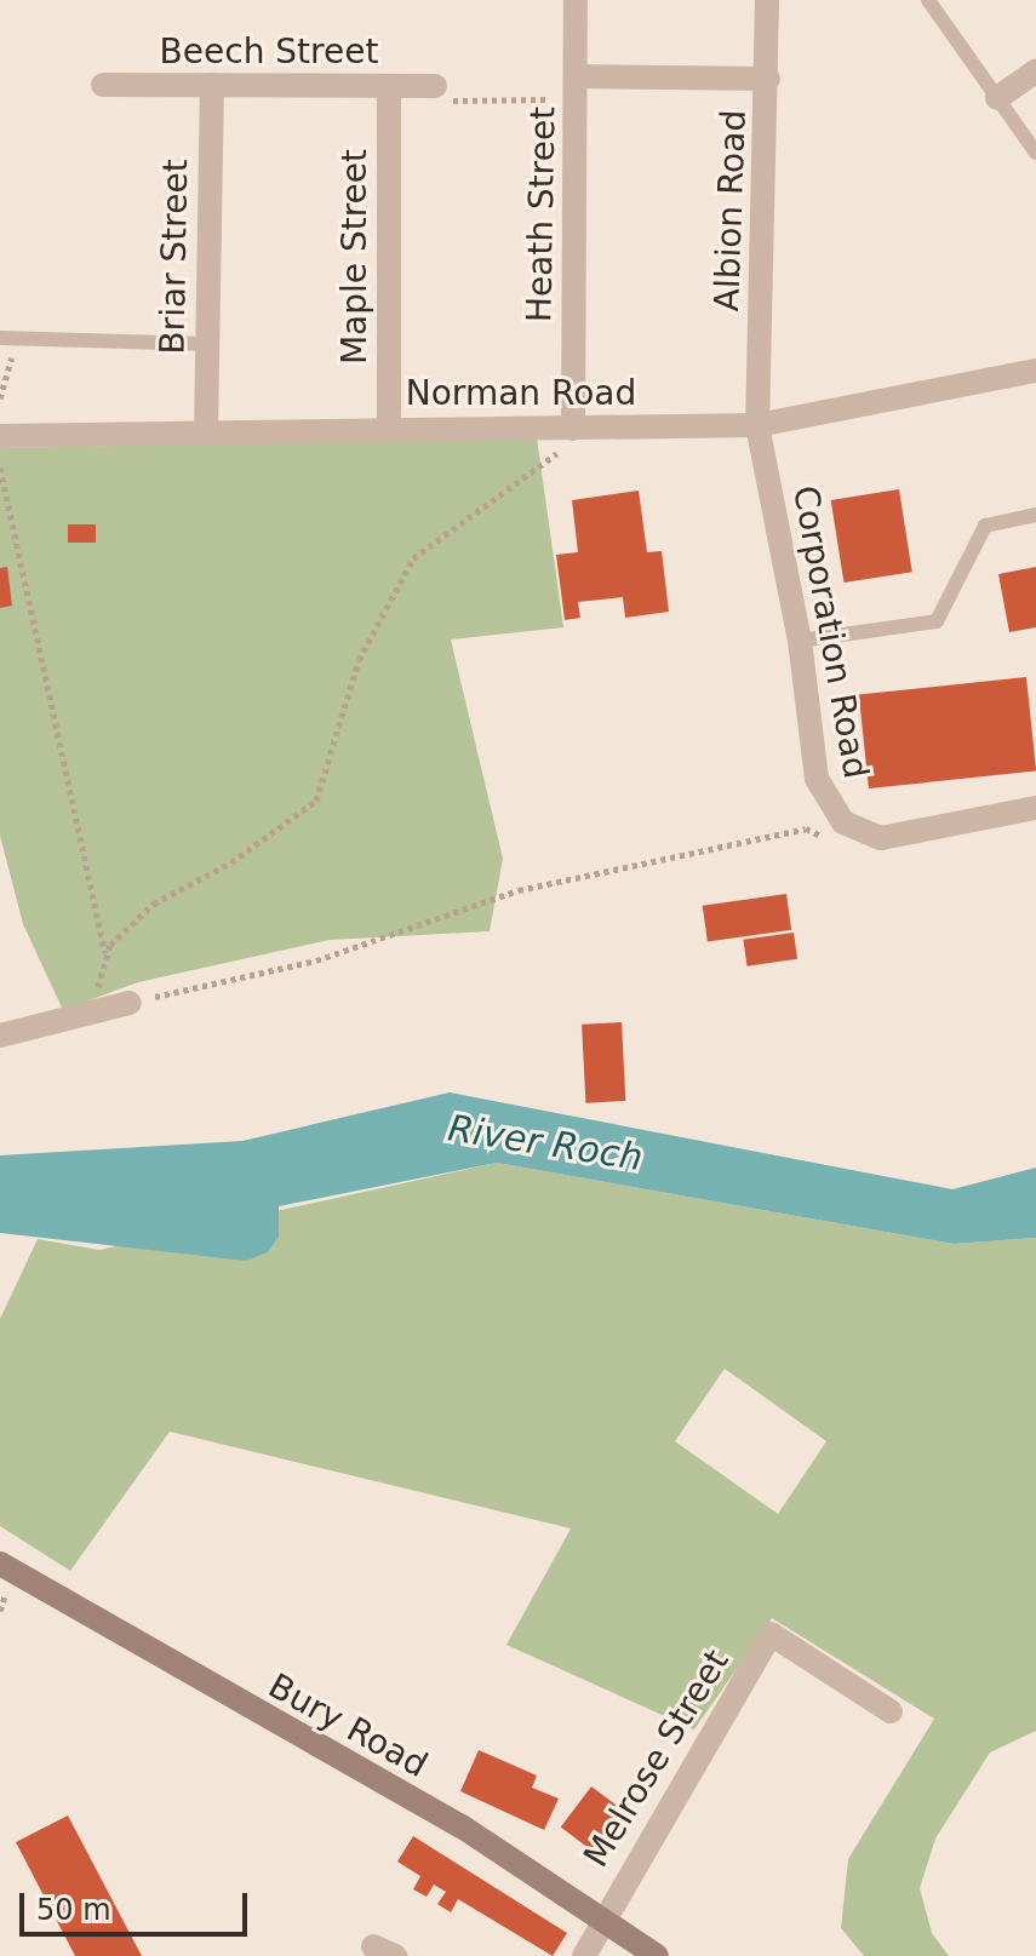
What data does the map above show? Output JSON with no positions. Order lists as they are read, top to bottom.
{
  "streets": {
    "main road": ["Bury Road"],
    "street": [
      "Beech Street",
      "Albion Road",
      "Heath Street",
      "Briar Street",
      "Maple Street",
      "Norman Road",
      "Corporation Road",
      "Melrose Street"
    ]
  },
  "crossings": [
    ["Beech Street", "Briar Street"],
    ["Beech Street", "Maple Street"],
    ["Albion Road", "Norman Road"],
    ["Albion Road", "Corporation Road"],
    ["Heath Street", "Norman Road"],
    ["Briar Street", "Norman Road"],
    ["Maple Street", "Norman Road"],
    ["Norman Road", "Corporation Road"],
    ["Bury Road", "Melrose Street"]
  ],
  "water": ["River Roch"],
  "scale_bar": "50 m"
}
